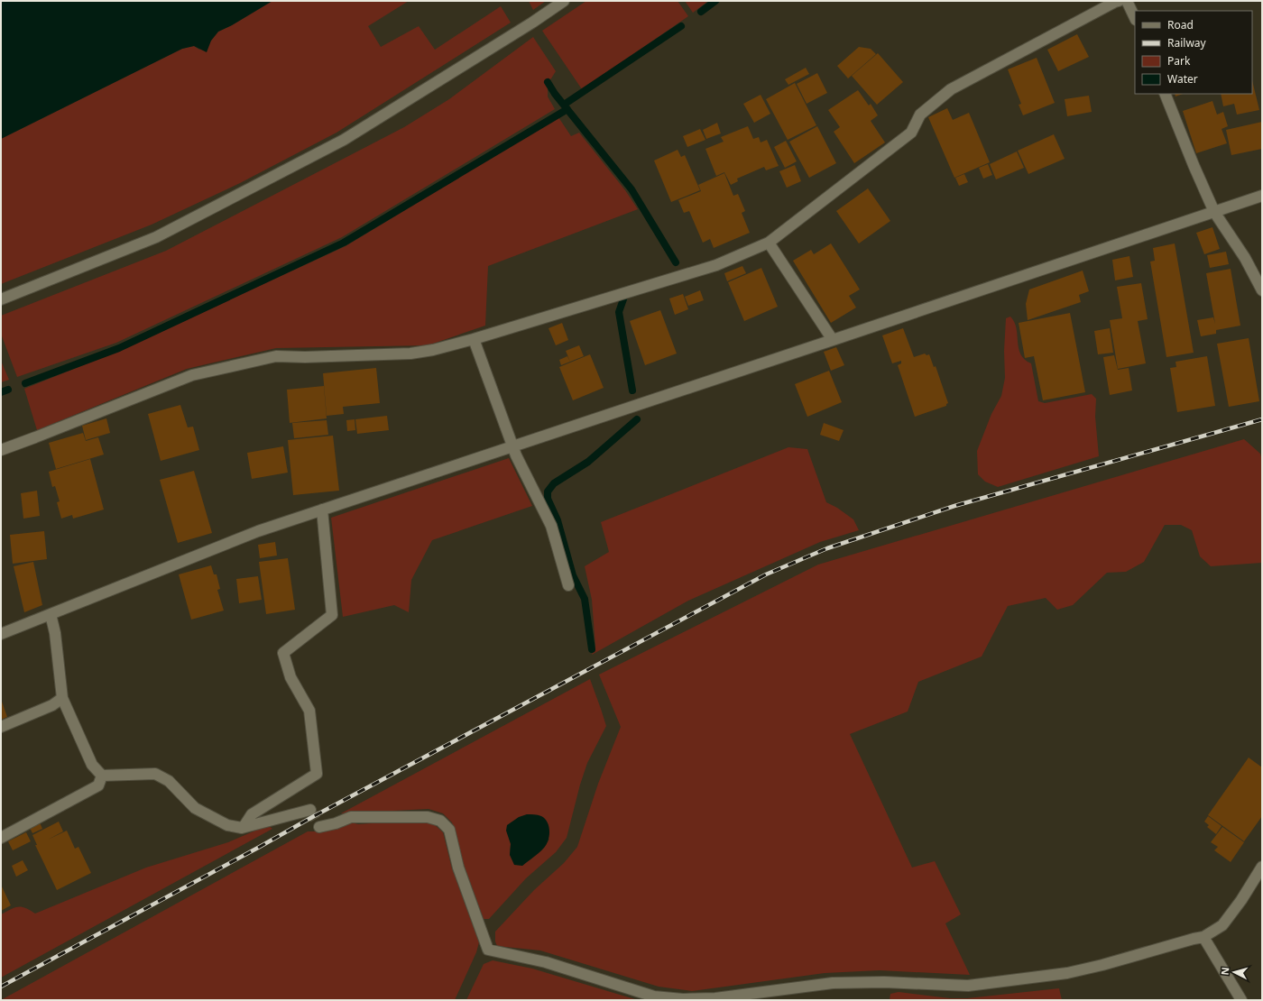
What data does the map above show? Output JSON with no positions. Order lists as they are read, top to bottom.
{
  "legend": [
    "Road",
    "Railway",
    "Park",
    "Water"
  ],
  "north": "left"
}
